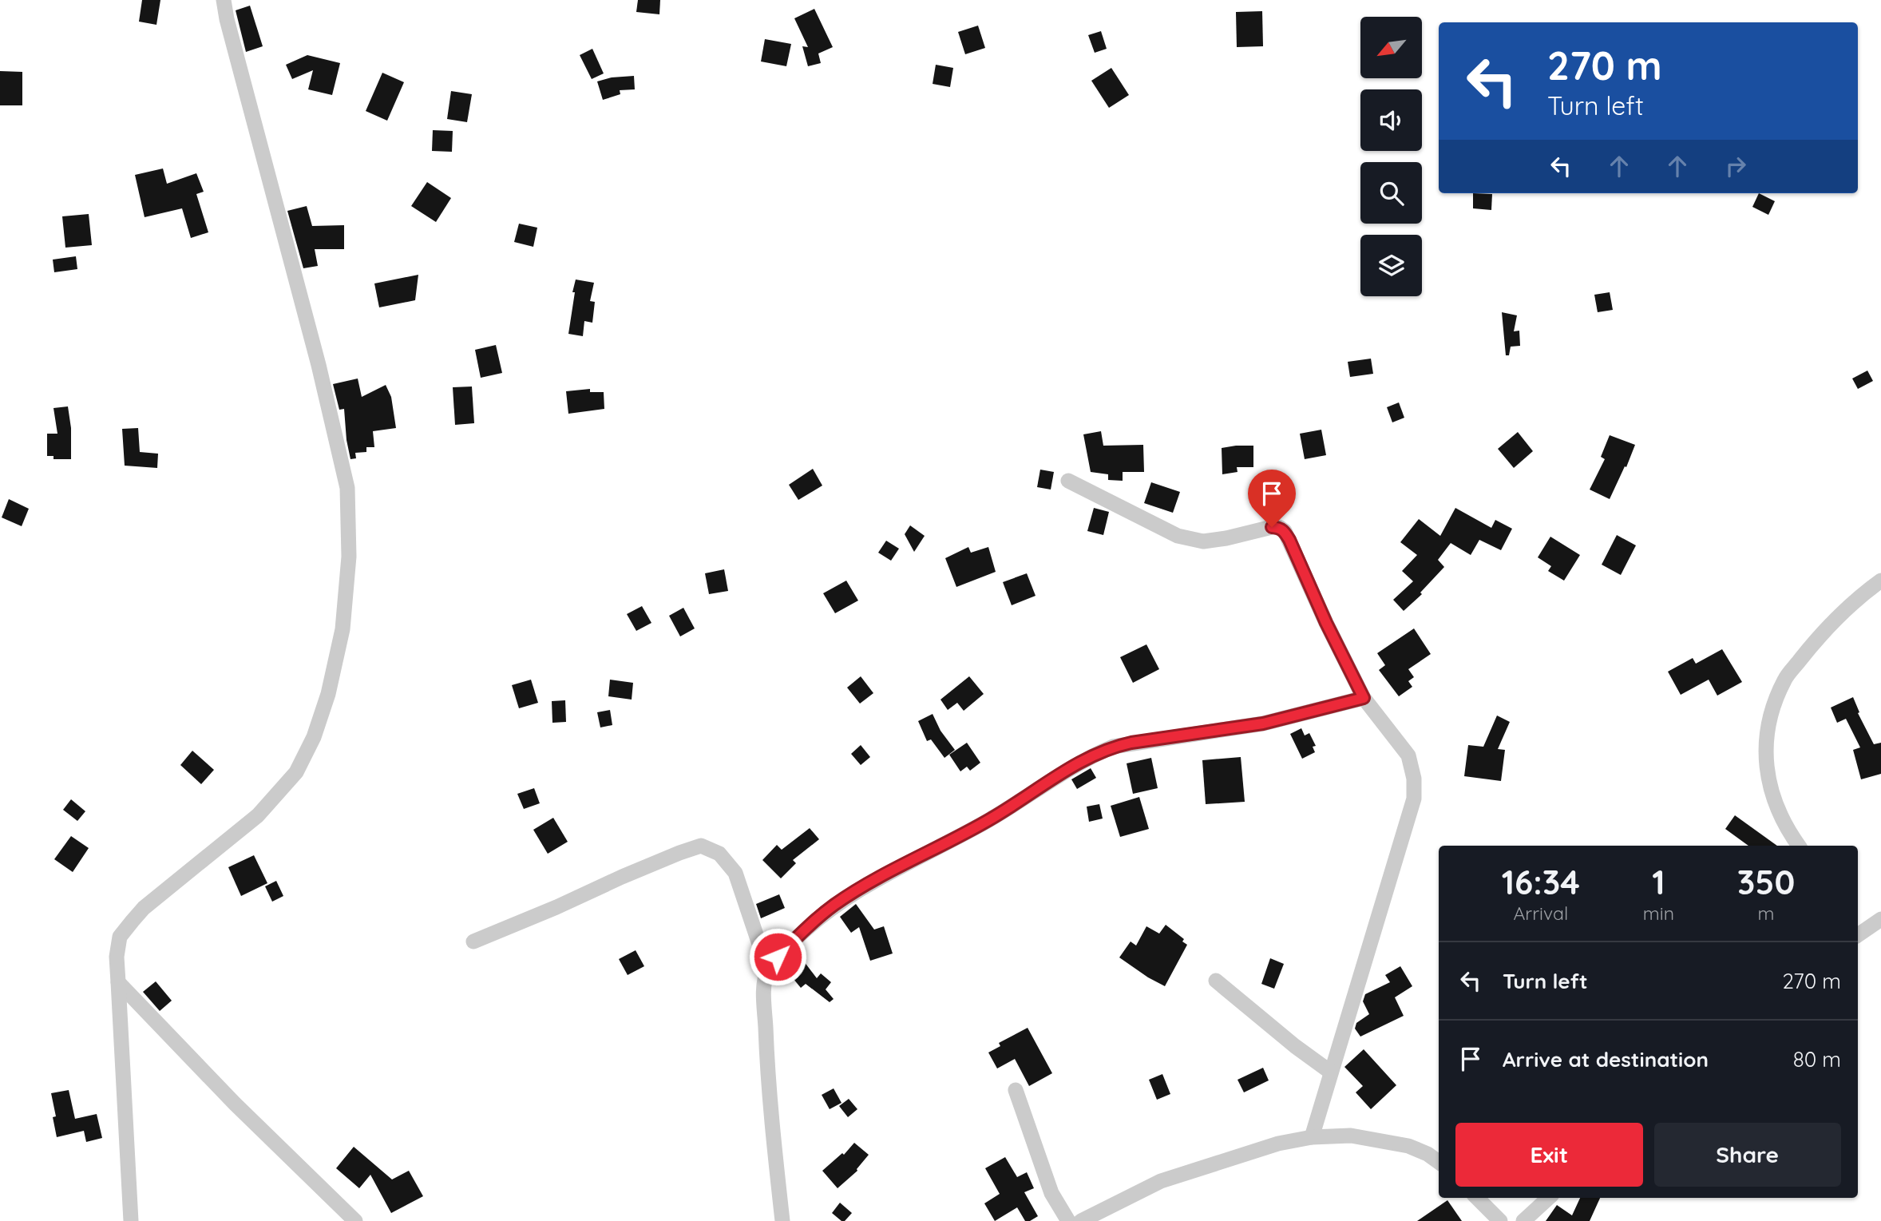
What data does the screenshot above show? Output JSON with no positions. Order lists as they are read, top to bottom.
{
  "north": "bottom left",
  "page": {
    "turn": ["270 m", "Turn left"],
    "eta": [
      "16:34",
      "Arrival",
      "1",
      "min",
      "350",
      "m"
    ],
    "list": [
      {
        "name": "Turn left",
        "value": "270 m"
      },
      {
        "name": "Arrive at destination",
        "value": "80 m"
      }
    ],
    "buttons": ["Exit", "Share"]
  }
}
